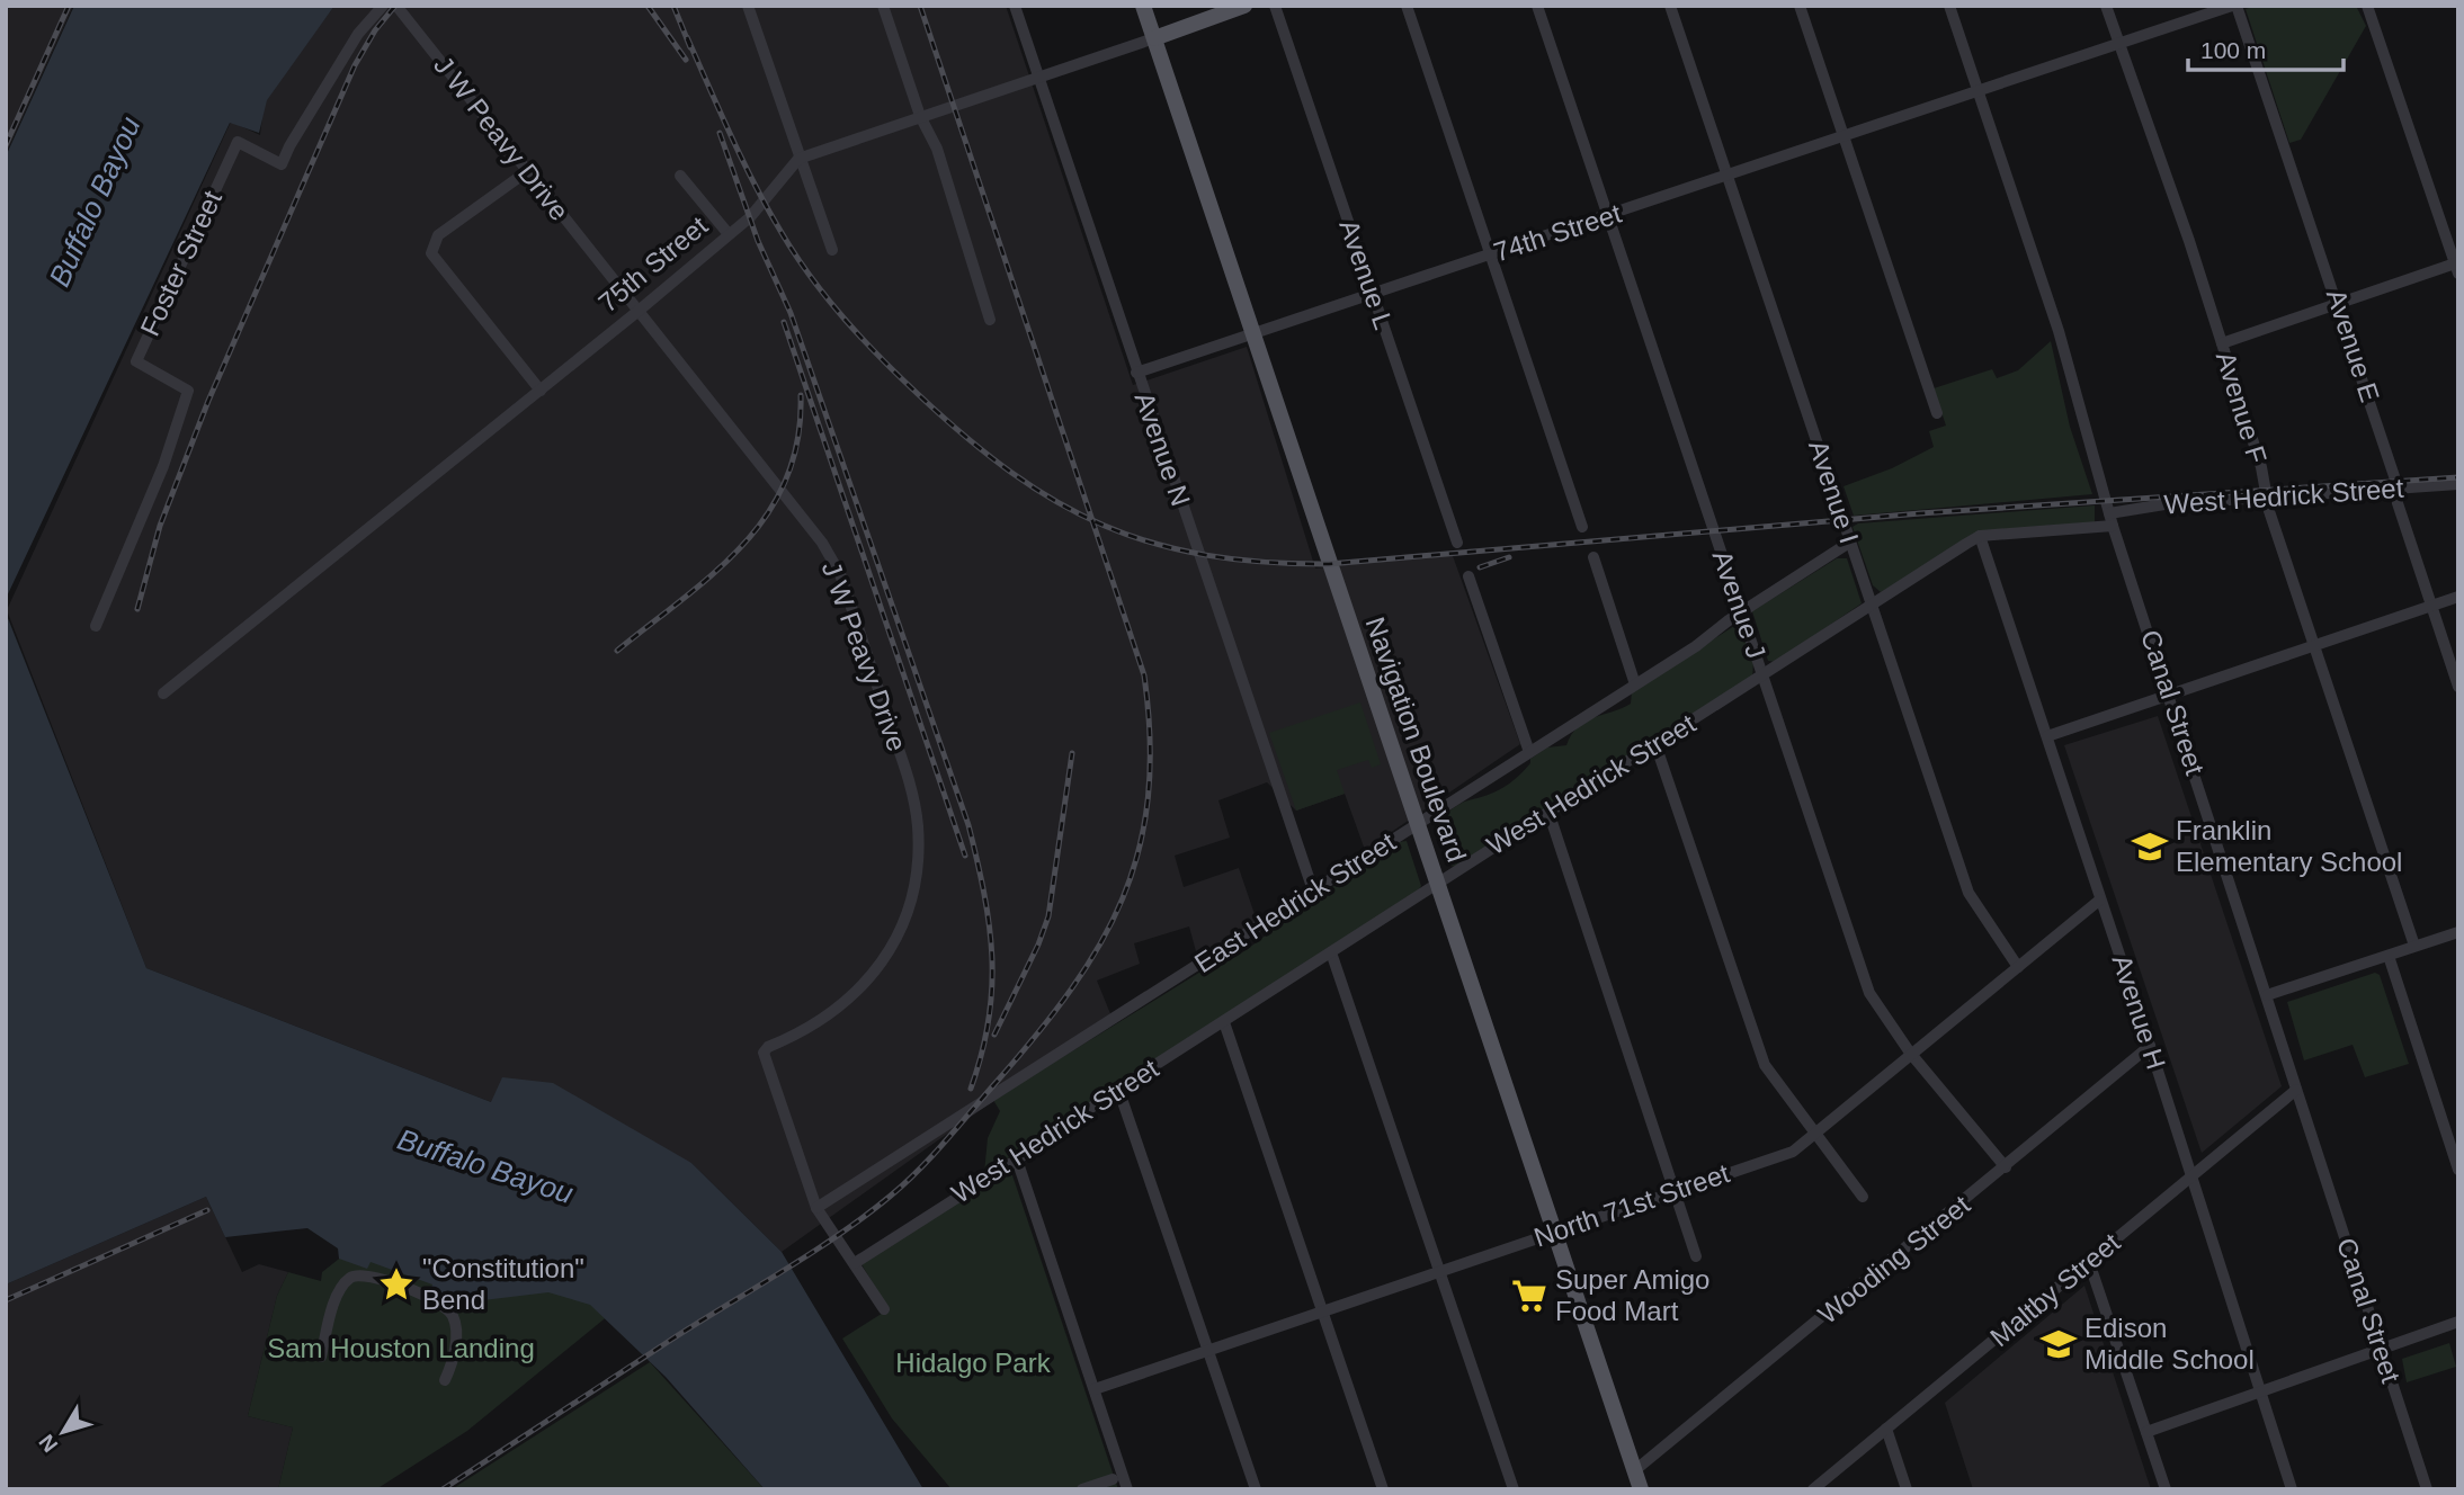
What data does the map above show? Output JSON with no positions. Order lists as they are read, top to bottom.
{
  "streets": {
    "main road": ["Navigation Boulevard"],
    "street": [
      "J W Peavy Drive",
      "74th Street",
      "Foster Street",
      "75th Street",
      "Avenue L",
      "Avenue E",
      "Avenue F",
      "Avenue N",
      "Avenue I",
      "West Hedrick Street",
      "Avenue J",
      "Canal Street",
      "East Hedrick Street",
      "Avenue H",
      "North 71st Street",
      "Wooding Street",
      "Maltby Street"
    ]
  },
  "crossings": [
    ["J W Peavy Drive", "75th Street"],
    ["J W Peavy Drive", "West Hedrick Street"],
    ["J W Peavy Drive", "East Hedrick Street"],
    ["74th Street", "Avenue L"],
    ["74th Street", "Avenue E"],
    ["74th Street", "Avenue F"],
    ["74th Street", "Avenue N"],
    ["74th Street", "Avenue I"],
    ["74th Street", "Avenue J"],
    ["74th Street", "Canal Street"],
    ["74th Street", "Navigation Boulevard"],
    ["Avenue E", "West Hedrick Street"],
    ["Avenue F", "West Hedrick Street"],
    ["Avenue N", "East Hedrick Street"],
    ["Avenue I", "West Hedrick Street"],
    ["Avenue I", "East Hedrick Street"],
    ["Avenue I", "North 71st Street"],
    ["West Hedrick Street", "Avenue J"],
    ["West Hedrick Street", "Canal Street"],
    ["West Hedrick Street", "Navigation Boulevard"],
    ["West Hedrick Street", "Avenue H"],
    ["Avenue J", "East Hedrick Street"],
    ["Avenue J", "North 71st Street"],
    ["Avenue J", "Wooding Street"],
    ["Canal Street", "Maltby Street"],
    ["Navigation Boulevard", "East Hedrick Street"],
    ["Navigation Boulevard", "North 71st Street"],
    ["Navigation Boulevard", "Wooding Street"],
    ["Avenue H", "North 71st Street"],
    ["Avenue H", "Wooding Street"],
    ["Avenue H", "Maltby Street"]
  ],
  "water": ["Buffalo Bayou"],
  "parks": ["Sam Houston Landing", "Hidalgo Park"],
  "places": {
    "school or university": ["Franklin Elementary School", "Edison Middle School"],
    "place": ["\"Constitution\" Bend"],
    "supermarket": ["Super Amigo Food Mart"]
  },
  "scale_bar": "100 m",
  "north": "bottom left"
}
